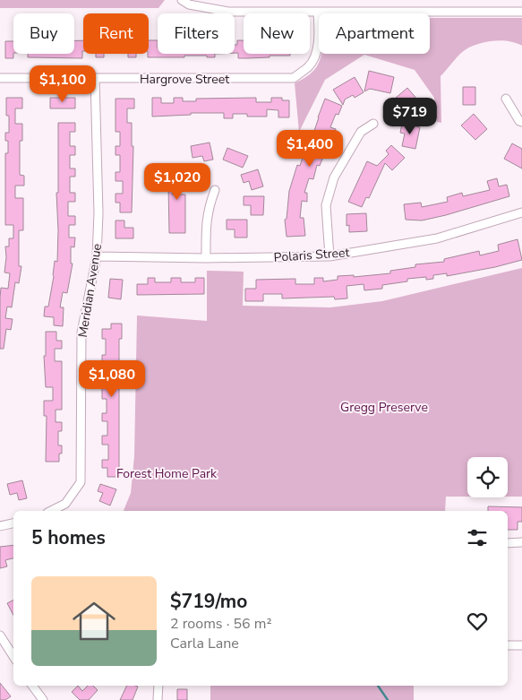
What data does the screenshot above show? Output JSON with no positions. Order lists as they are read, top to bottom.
{
  "streets": {
    "street": ["Hargrove Street", "Polaris Street", "Meridian Avenue"]
  },
  "crossings": [
    ["Hargrove Street", "Meridian Avenue"],
    ["Polaris Street", "Meridian Avenue"]
  ],
  "parks": ["Gregg Preserve", "Forest Home Park"],
  "page": {
    "chip": [
      "Buy",
      "Rent",
      "Filters",
      "New",
      "Apartment"
    ],
    "price": [
      "$1,100",
      "$719",
      "$1,400",
      "$1,020",
      "$1,080"
    ],
    "heading": "5 homes",
    "list": [
      {
        "name": "$719/mo",
        "note": "2 rooms · 56 m² · Carla Lane"
      }
    ]
  }
}
